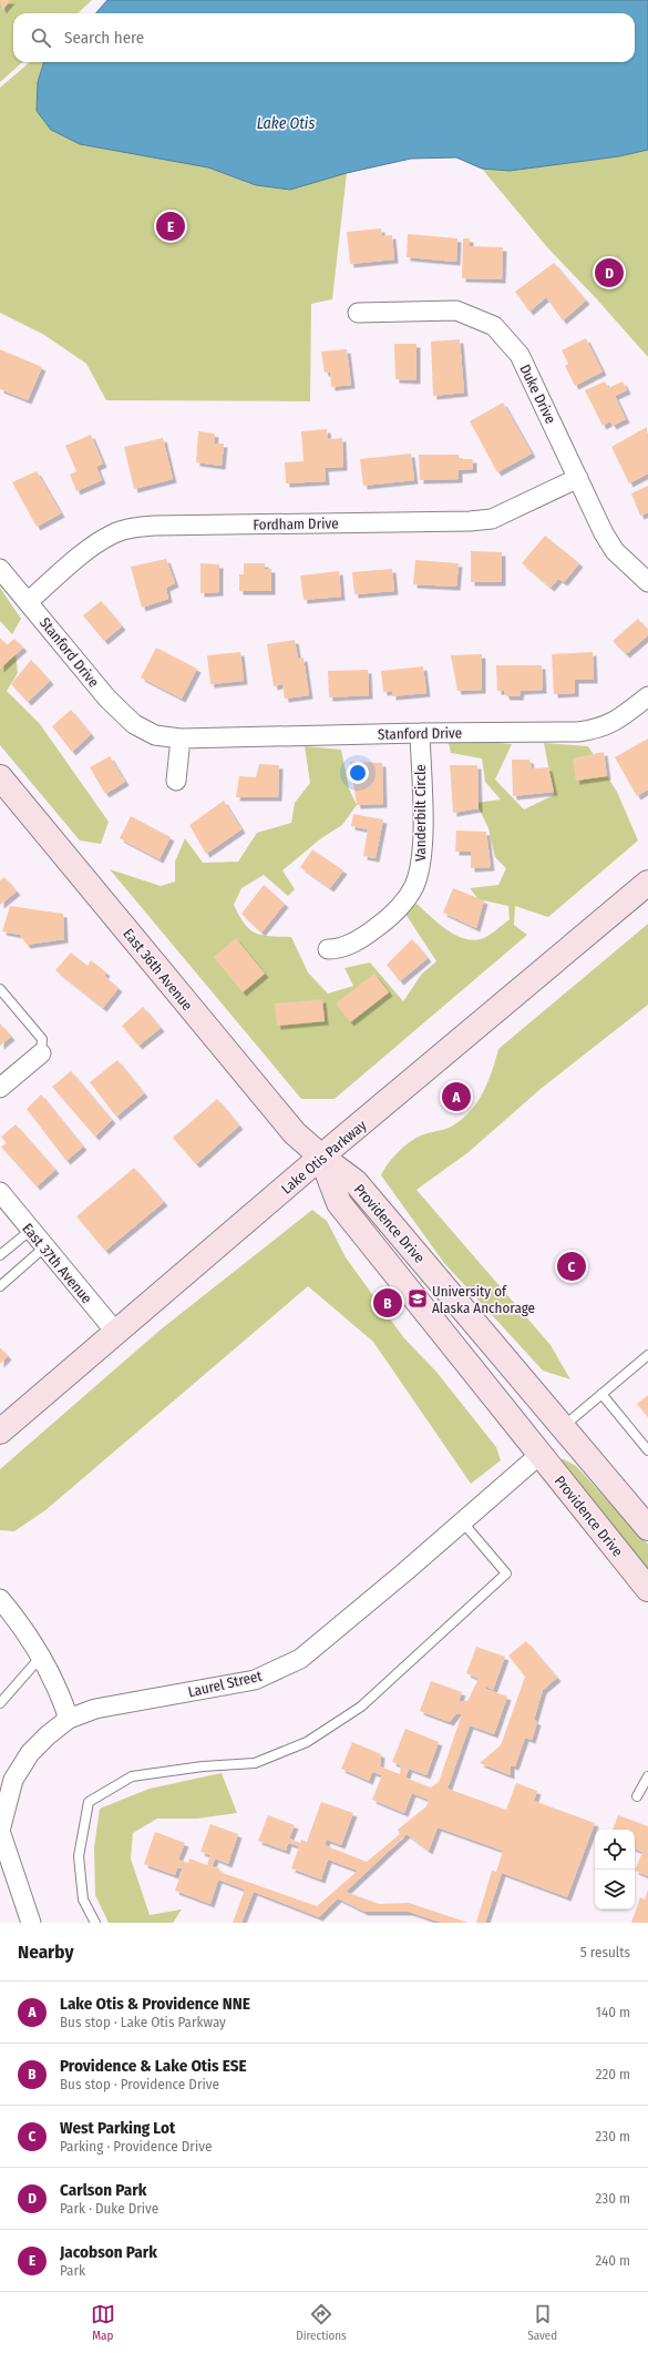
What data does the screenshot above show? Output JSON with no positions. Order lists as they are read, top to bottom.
{
  "streets": {
    "main road": ["East 36th Avenue", "Lake Otis Parkway", "Providence Drive"],
    "street": [
      "Duke Drive",
      "Fordham Drive",
      "Stanford Drive",
      "Vanderbilt Circle",
      "East 37th Avenue",
      "Laurel Street"
    ]
  },
  "crossings": [
    ["Duke Drive", "Fordham Drive"],
    ["Fordham Drive", "Stanford Drive"],
    ["Stanford Drive", "Vanderbilt Circle"],
    ["East 36th Avenue", "Lake Otis Parkway"],
    ["East 36th Avenue", "Providence Drive"],
    ["Lake Otis Parkway", "Providence Drive"],
    ["Lake Otis Parkway", "East 37th Avenue"],
    ["Providence Drive", "Laurel Street"]
  ],
  "water": ["Lake Otis"],
  "places": {
    "school or university": ["University of Alaska Anchorage"]
  },
  "page": {
    "search": "Search here",
    "pins": [
      "E",
      "D",
      "A",
      "C",
      "B"
    ],
    "heading": ["Nearby", "5 results"],
    "list": [
      {
        "mark": "A",
        "name": "Lake Otis & Providence NNE",
        "note": "Bus stop · Lake Otis Parkway",
        "value": "140 m"
      },
      {
        "mark": "B",
        "name": "Providence & Lake Otis ESE",
        "note": "Bus stop · Providence Drive",
        "value": "220 m"
      },
      {
        "mark": "C",
        "name": "West Parking Lot",
        "note": "Parking · Providence Drive",
        "value": "230 m"
      },
      {
        "mark": "D",
        "name": "Carlson Park",
        "note": "Park · Duke Drive",
        "value": "230 m"
      },
      {
        "mark": "E",
        "name": "Jacobson Park",
        "note": "Park",
        "value": "240 m"
      }
    ],
    "nav": ["Map", "Directions", "Saved"]
  }
}
